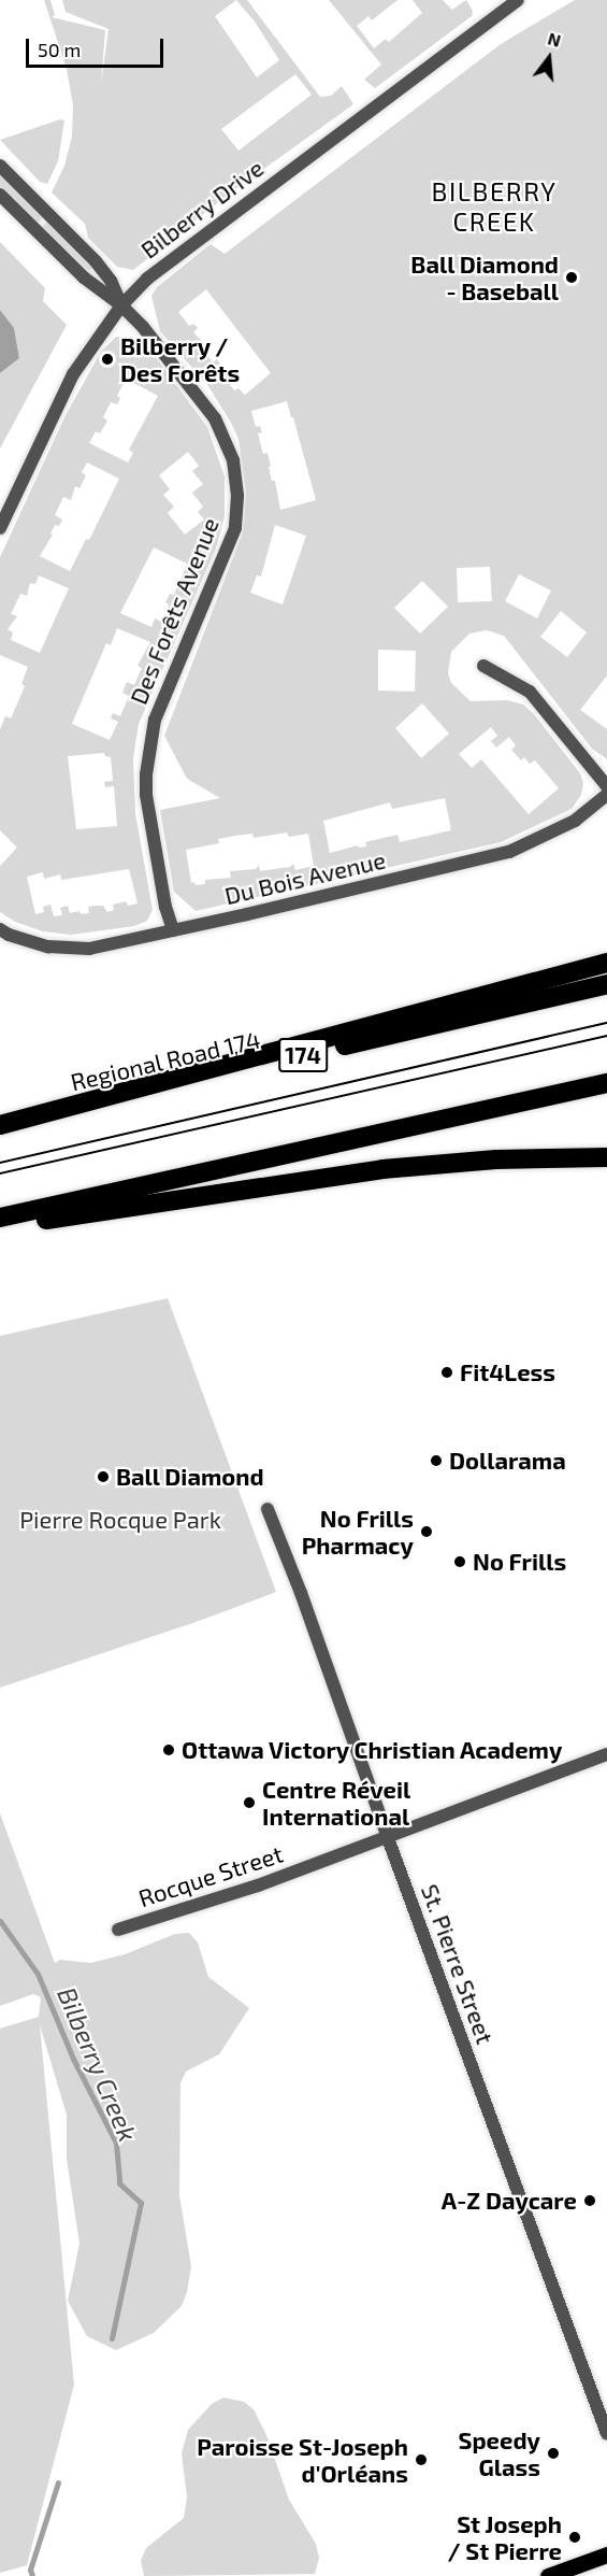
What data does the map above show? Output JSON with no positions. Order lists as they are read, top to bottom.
{
  "streets": {
    "highway": ["174", "Regional Road 174"],
    "street": [
      "Bilberry Drive",
      "Des Forêts Avenue",
      "Du Bois Avenue",
      "Rocque Street",
      "St. Pierre Street"
    ]
  },
  "crossings": [
    ["Bilberry Drive", "Des Forêts Avenue"],
    ["Des Forêts Avenue", "Du Bois Avenue"],
    ["Rocque Street", "St. Pierre Street"]
  ],
  "districts": ["BILBERRY CREEK"],
  "water": ["Bilberry Creek"],
  "parks": ["Pierre Rocque Park"],
  "places": [
    "Ball Diamond - Baseball",
    "Bilberry / Des Forêts",
    "Fit4Less",
    "Dollarama",
    "Ball Diamond",
    "No Frills Pharmacy",
    "No Frills",
    "Ottawa Victory Christian Academy",
    "Centre Réveil International",
    "A-Z Daycare",
    "Speedy Glass",
    "Paroisse St-Joseph d'Orléans",
    "St Joseph / St Pierre"
  ],
  "scale_bar": "50 m",
  "north": "top"
}
